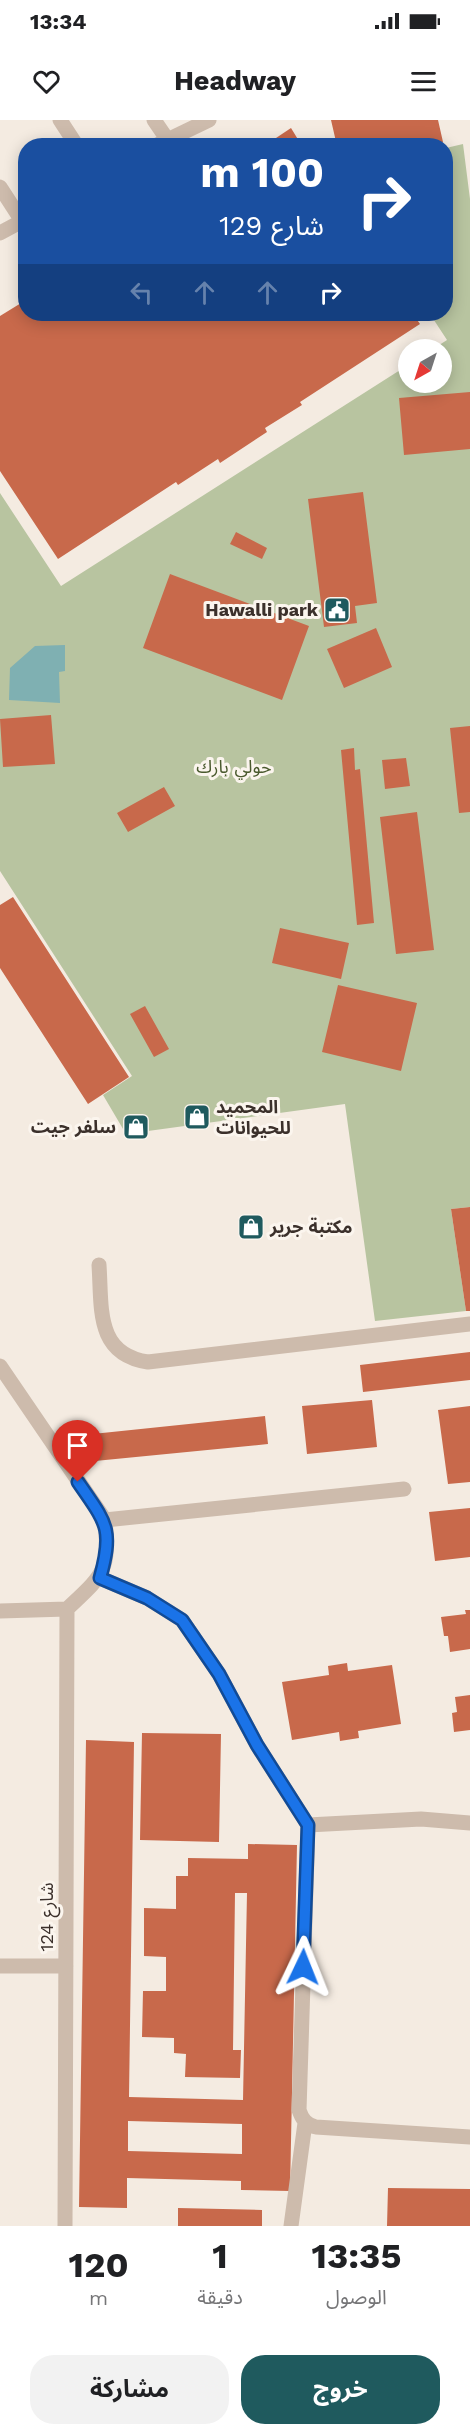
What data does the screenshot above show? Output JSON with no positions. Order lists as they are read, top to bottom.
{
  "streets": {
    "street": ["شارع 124"]
  },
  "parks": ["حولي بارك"],
  "places": {
    "public building": ["Hawalli park"],
    "shop": ["المحميد للحيوانات", "سلفر جيت", "مكتبة جرير"]
  },
  "north": "bottom left",
  "page": {
    "status": "13:34",
    "header": "Headway",
    "turn": ["100 m", "شارع 129"],
    "eta": [
      "13:35",
      "الوصول",
      "1",
      "دقيقة",
      "120",
      "m"
    ],
    "buttons": ["خروج", "مشاركة"]
  }
}
